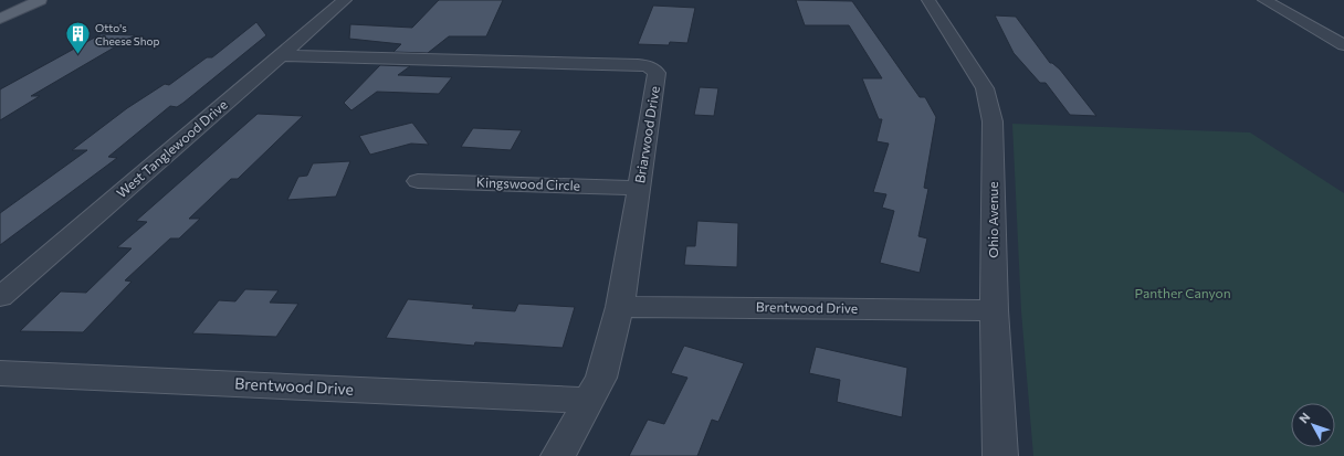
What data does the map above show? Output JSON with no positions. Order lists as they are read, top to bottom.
{
  "streets": {
    "street": [
      "Briarwood Drive",
      "West Tanglewood Drive",
      "Kingswood Circle",
      "Ohio Avenue",
      "Brentwood Drive"
    ]
  },
  "crossings": [
    ["Briarwood Drive", "West Tanglewood Drive"],
    ["Briarwood Drive", "Kingswood Circle"],
    ["Briarwood Drive", "Brentwood Drive"],
    ["Ohio Avenue", "Brentwood Drive"]
  ],
  "parks": ["Panther Canyon"],
  "places": {
    "building": ["Otto's Cheese Shop"]
  },
  "north": "top left"
}
